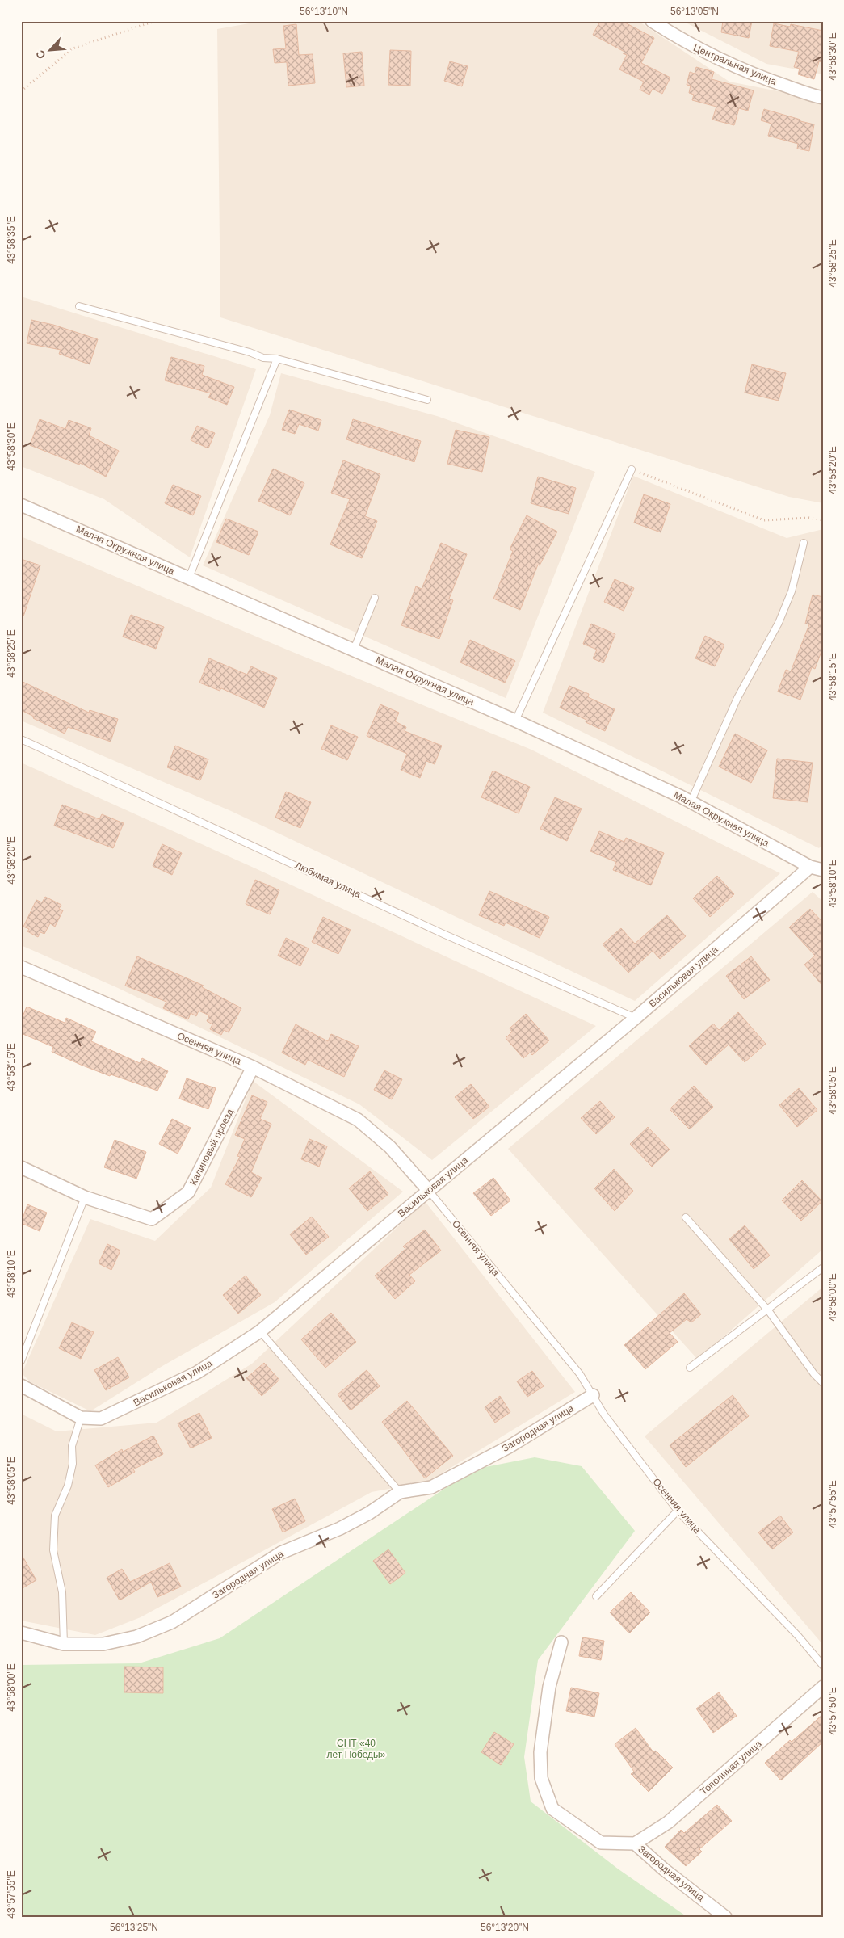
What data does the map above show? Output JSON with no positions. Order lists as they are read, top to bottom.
{
  "streets": {
    "street": [
      "Центральная улица",
      "Малая Окружная улица",
      "Васильковая улица",
      "Осенняя улица",
      "Калиновый проезд",
      "Загородная улица",
      "Тополиная улица"
    ],
    "lane": ["Любимая улица"]
  },
  "crossings": [
    ["Малая Окружная улица", "Васильковая улица"],
    ["Любимая улица", "Васильковая улица"],
    ["Васильковая улица", "Осенняя улица"],
    ["Осенняя улица", "Калиновый проезд"],
    ["Осенняя улица", "Загородная улица"],
    ["Загородная улица", "Тополиная улица"]
  ],
  "parks": ["СНТ «40 лет Победы»"],
  "north": "bottom left",
  "coordinates": [
    "56°13'10\"N",
    "56°13'05\"N",
    "43°58'30\"E",
    "43°58'35\"E",
    "43°58'25\"E",
    "43°58'20\"E",
    "43°58'15\"E",
    "43°58'10\"E",
    "43°58'05\"E",
    "43°58'00\"E",
    "43°57'55\"E",
    "43°57'50\"E",
    "56°13'25\"N",
    "56°13'20\"N"
  ]
}
